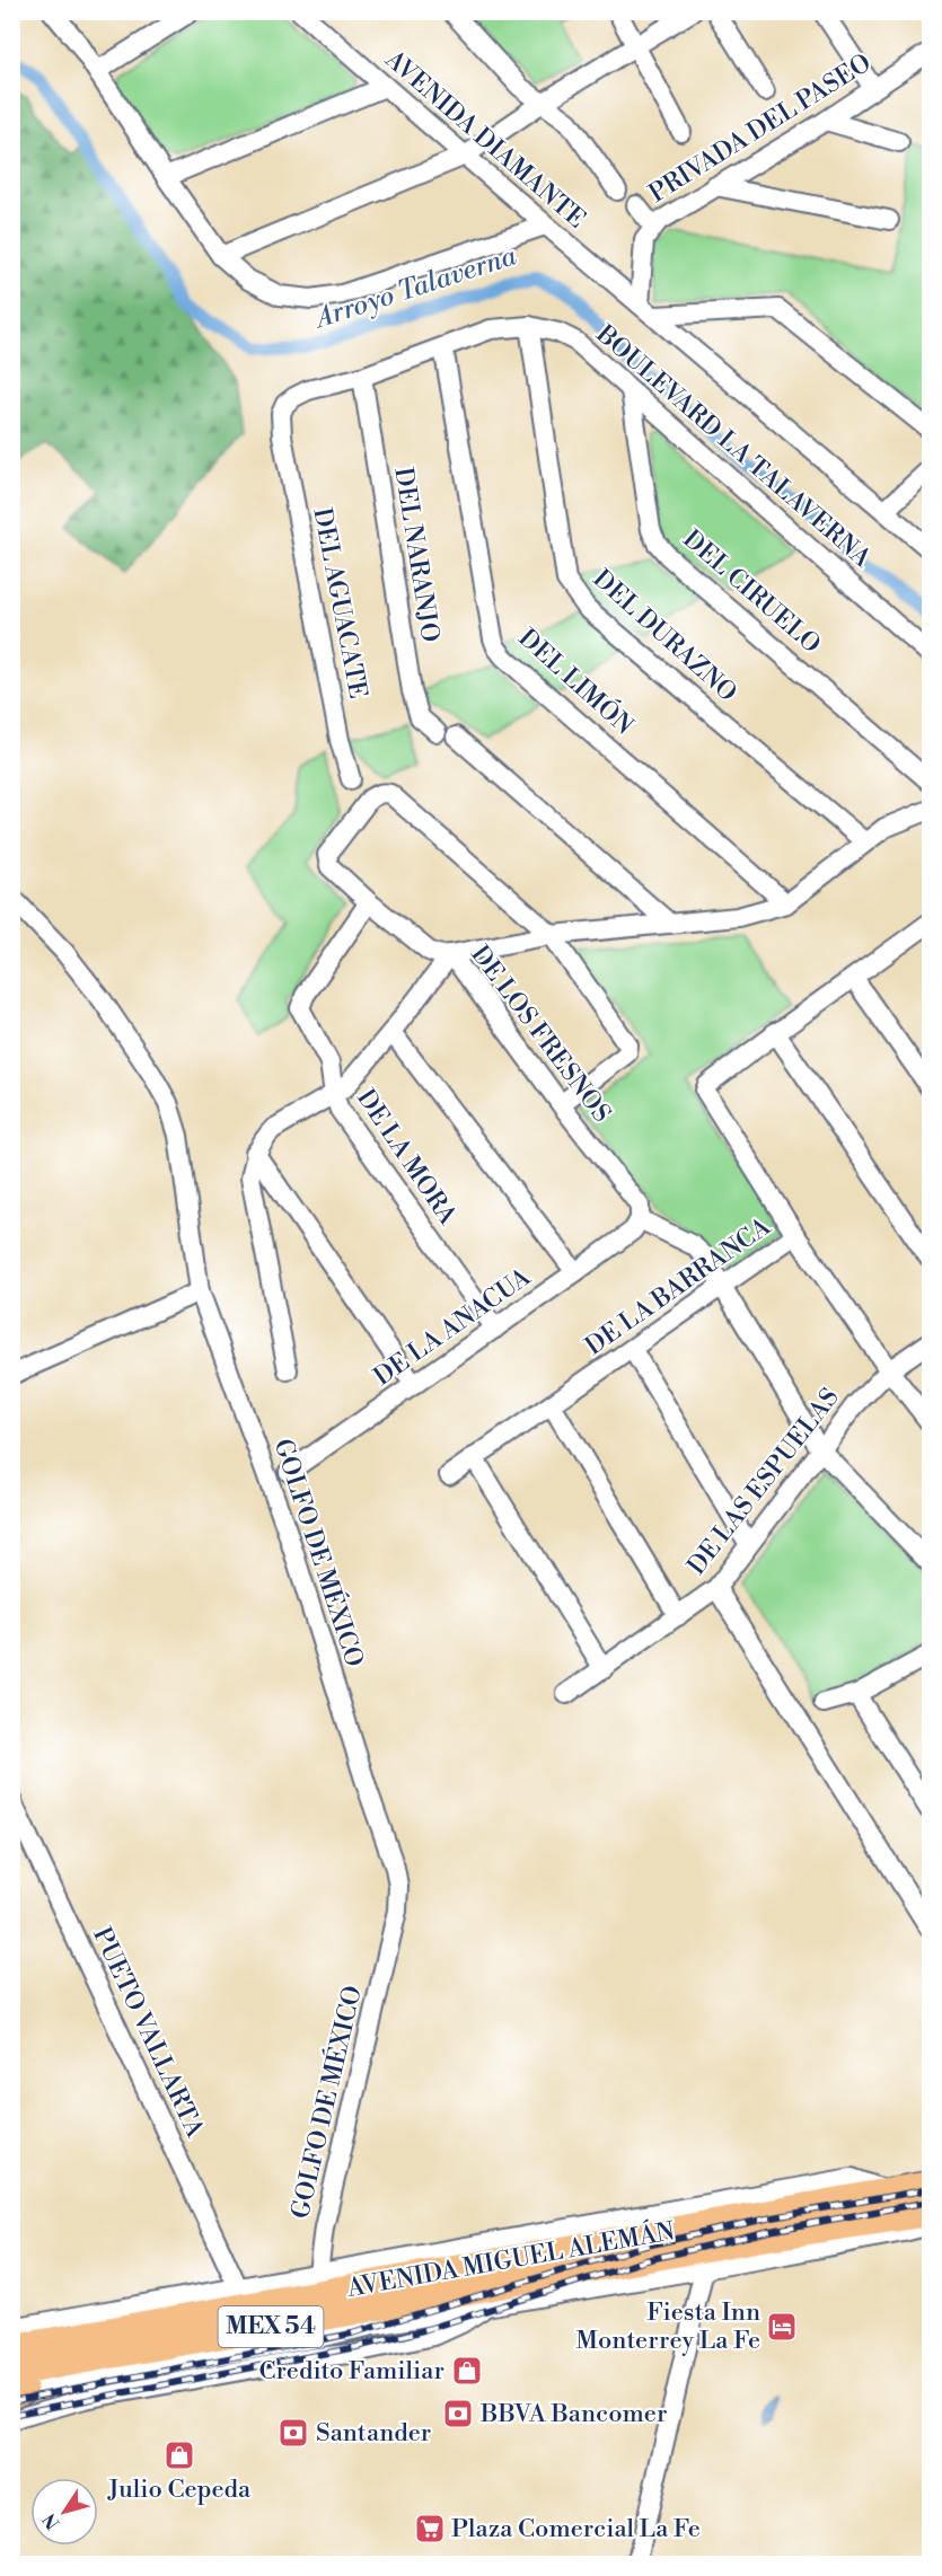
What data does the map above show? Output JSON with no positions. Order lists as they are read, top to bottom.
{
  "streets": {
    "highway": ["AVENIDA MIGUEL ALEMÁN", "MEX 54"],
    "street": [
      "PRIVADA DEL PASEO",
      "AVENIDA DIAMANTE",
      "BOULEVARD LA TALAVERNA",
      "DEL NARANJO",
      "DEL CIRUELO",
      "DEL AGUACATE",
      "DEL DURAZNO",
      "DEL LIMÓN",
      "DE LOS FRESNOS",
      "DE LA MORA",
      "DE LA BARRANCA",
      "DE LA ANACUA",
      "DE LAS ESPUELAS",
      "GOLFO DE MÉXICO",
      "PUETO VALLARTA"
    ]
  },
  "crossings": [
    ["PRIVADA DEL PASEO", "AVENIDA DIAMANTE"],
    ["BOULEVARD LA TALAVERNA", "DEL NARANJO"],
    ["BOULEVARD LA TALAVERNA", "DEL CIRUELO"],
    ["BOULEVARD LA TALAVERNA", "DEL AGUACATE"],
    ["BOULEVARD LA TALAVERNA", "DEL DURAZNO"],
    ["BOULEVARD LA TALAVERNA", "DEL LIMÓN"],
    ["DE LOS FRESNOS", "DE LA MORA"],
    ["DE LOS FRESNOS", "DE LA ANACUA"],
    ["DE LA MORA", "DE LA ANACUA"]
  ],
  "water": ["Arroyo Talaverna"],
  "places": {
    "hotel": ["Fiesta Inn Monterrey La Fe"],
    "shop": ["Credito Familiar", "Julio Cepeda"],
    "bank": ["BBVA Bancomer", "Santander"],
    "supermarket": ["Plaza Comercial La Fe"]
  },
  "north": "bottom left"
}
